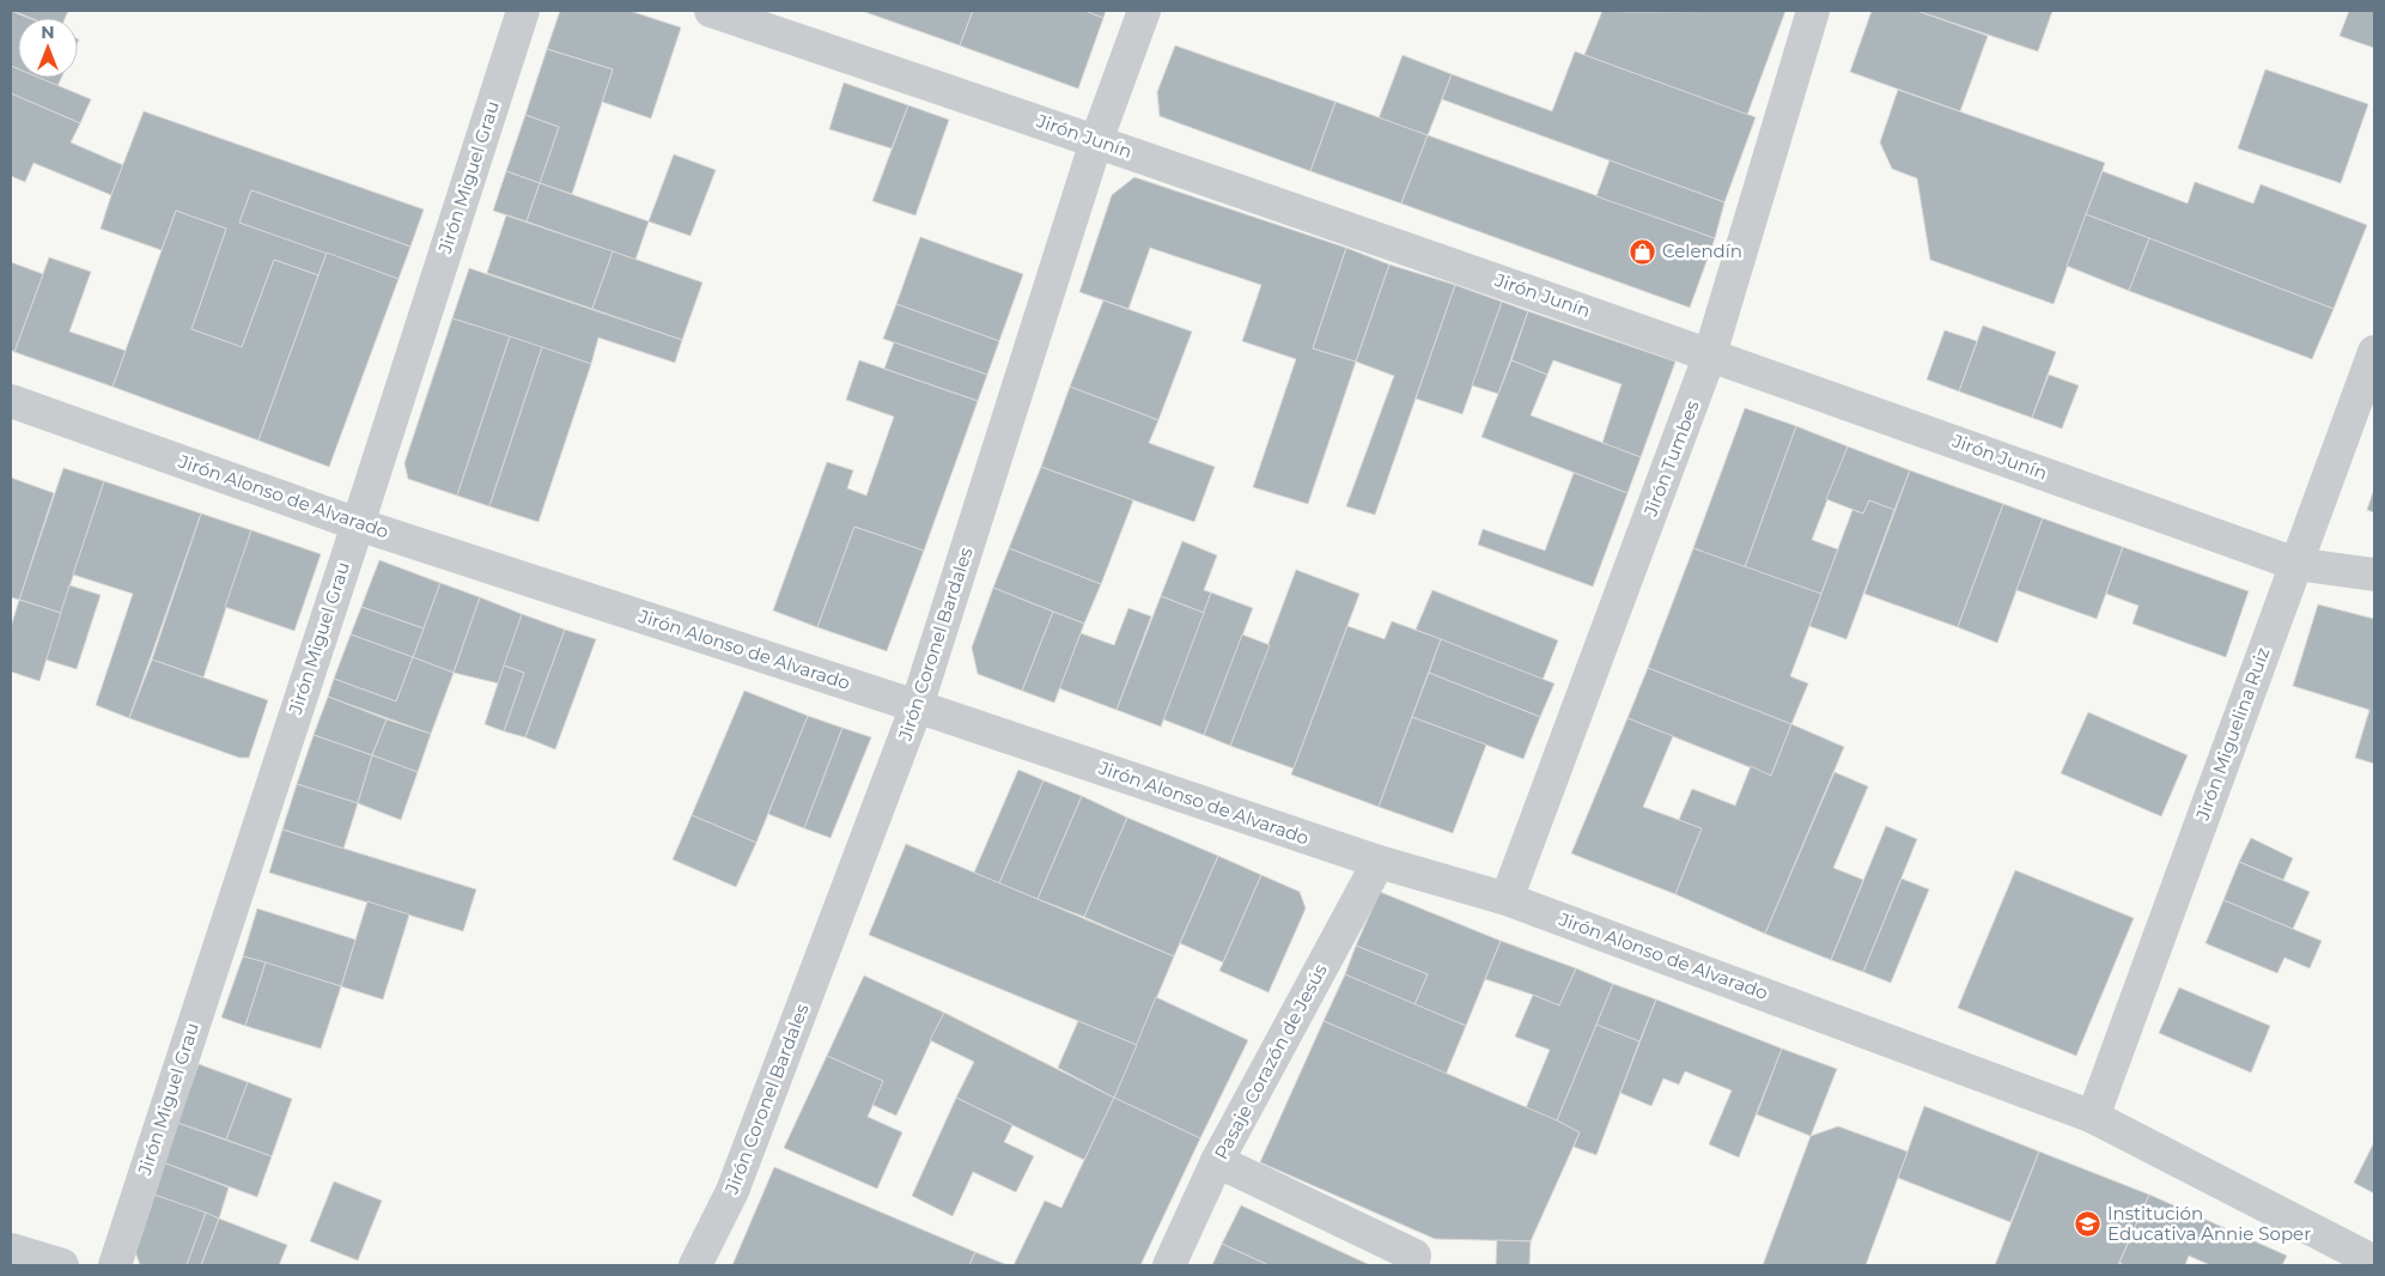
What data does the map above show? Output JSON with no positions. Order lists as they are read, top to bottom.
{
  "streets": {
    "street": [
      "Jirón Junín",
      "Jirón Miguel Grau",
      "Jirón Tumbes",
      "Jirón Alonso de Alvarado",
      "Jirón Coronel Bardales",
      "Jirón Miguelina Ruiz",
      "Pasaje Corazón de Jesús"
    ]
  },
  "crossings": [
    ["Jirón Junín", "Jirón Tumbes"],
    ["Jirón Junín", "Jirón Coronel Bardales"],
    ["Jirón Junín", "Jirón Miguelina Ruiz"],
    ["Jirón Miguel Grau", "Jirón Alonso de Alvarado"],
    ["Jirón Tumbes", "Jirón Alonso de Alvarado"],
    ["Jirón Alonso de Alvarado", "Jirón Coronel Bardales"],
    ["Jirón Alonso de Alvarado", "Jirón Miguelina Ruiz"],
    ["Jirón Alonso de Alvarado", "Pasaje Corazón de Jesús"]
  ],
  "places": {
    "shop": ["Celendín"],
    "school or university": ["Institución Educativa Annie Soper"]
  },
  "north": "top"
}
